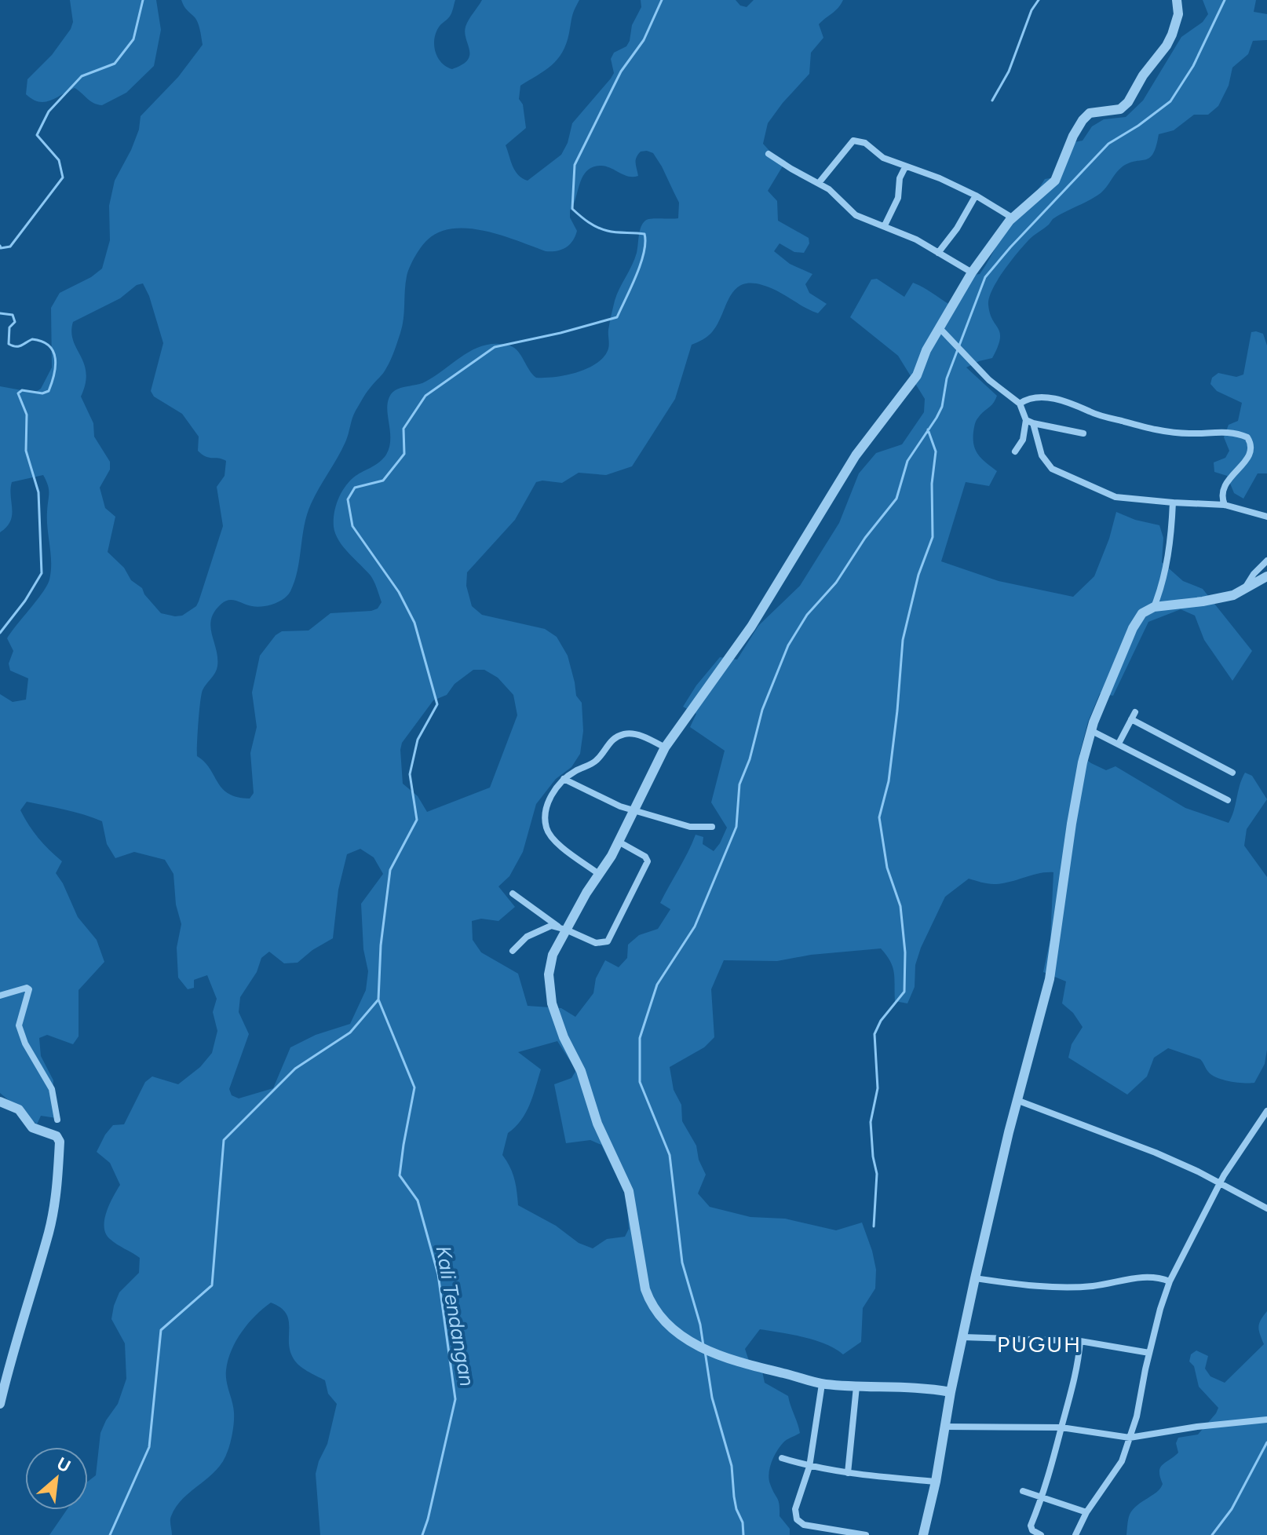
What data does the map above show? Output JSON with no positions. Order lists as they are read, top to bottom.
{
  "districts": ["PUGUH"],
  "water": ["Kali Tendangan"],
  "north": "top right"
}
